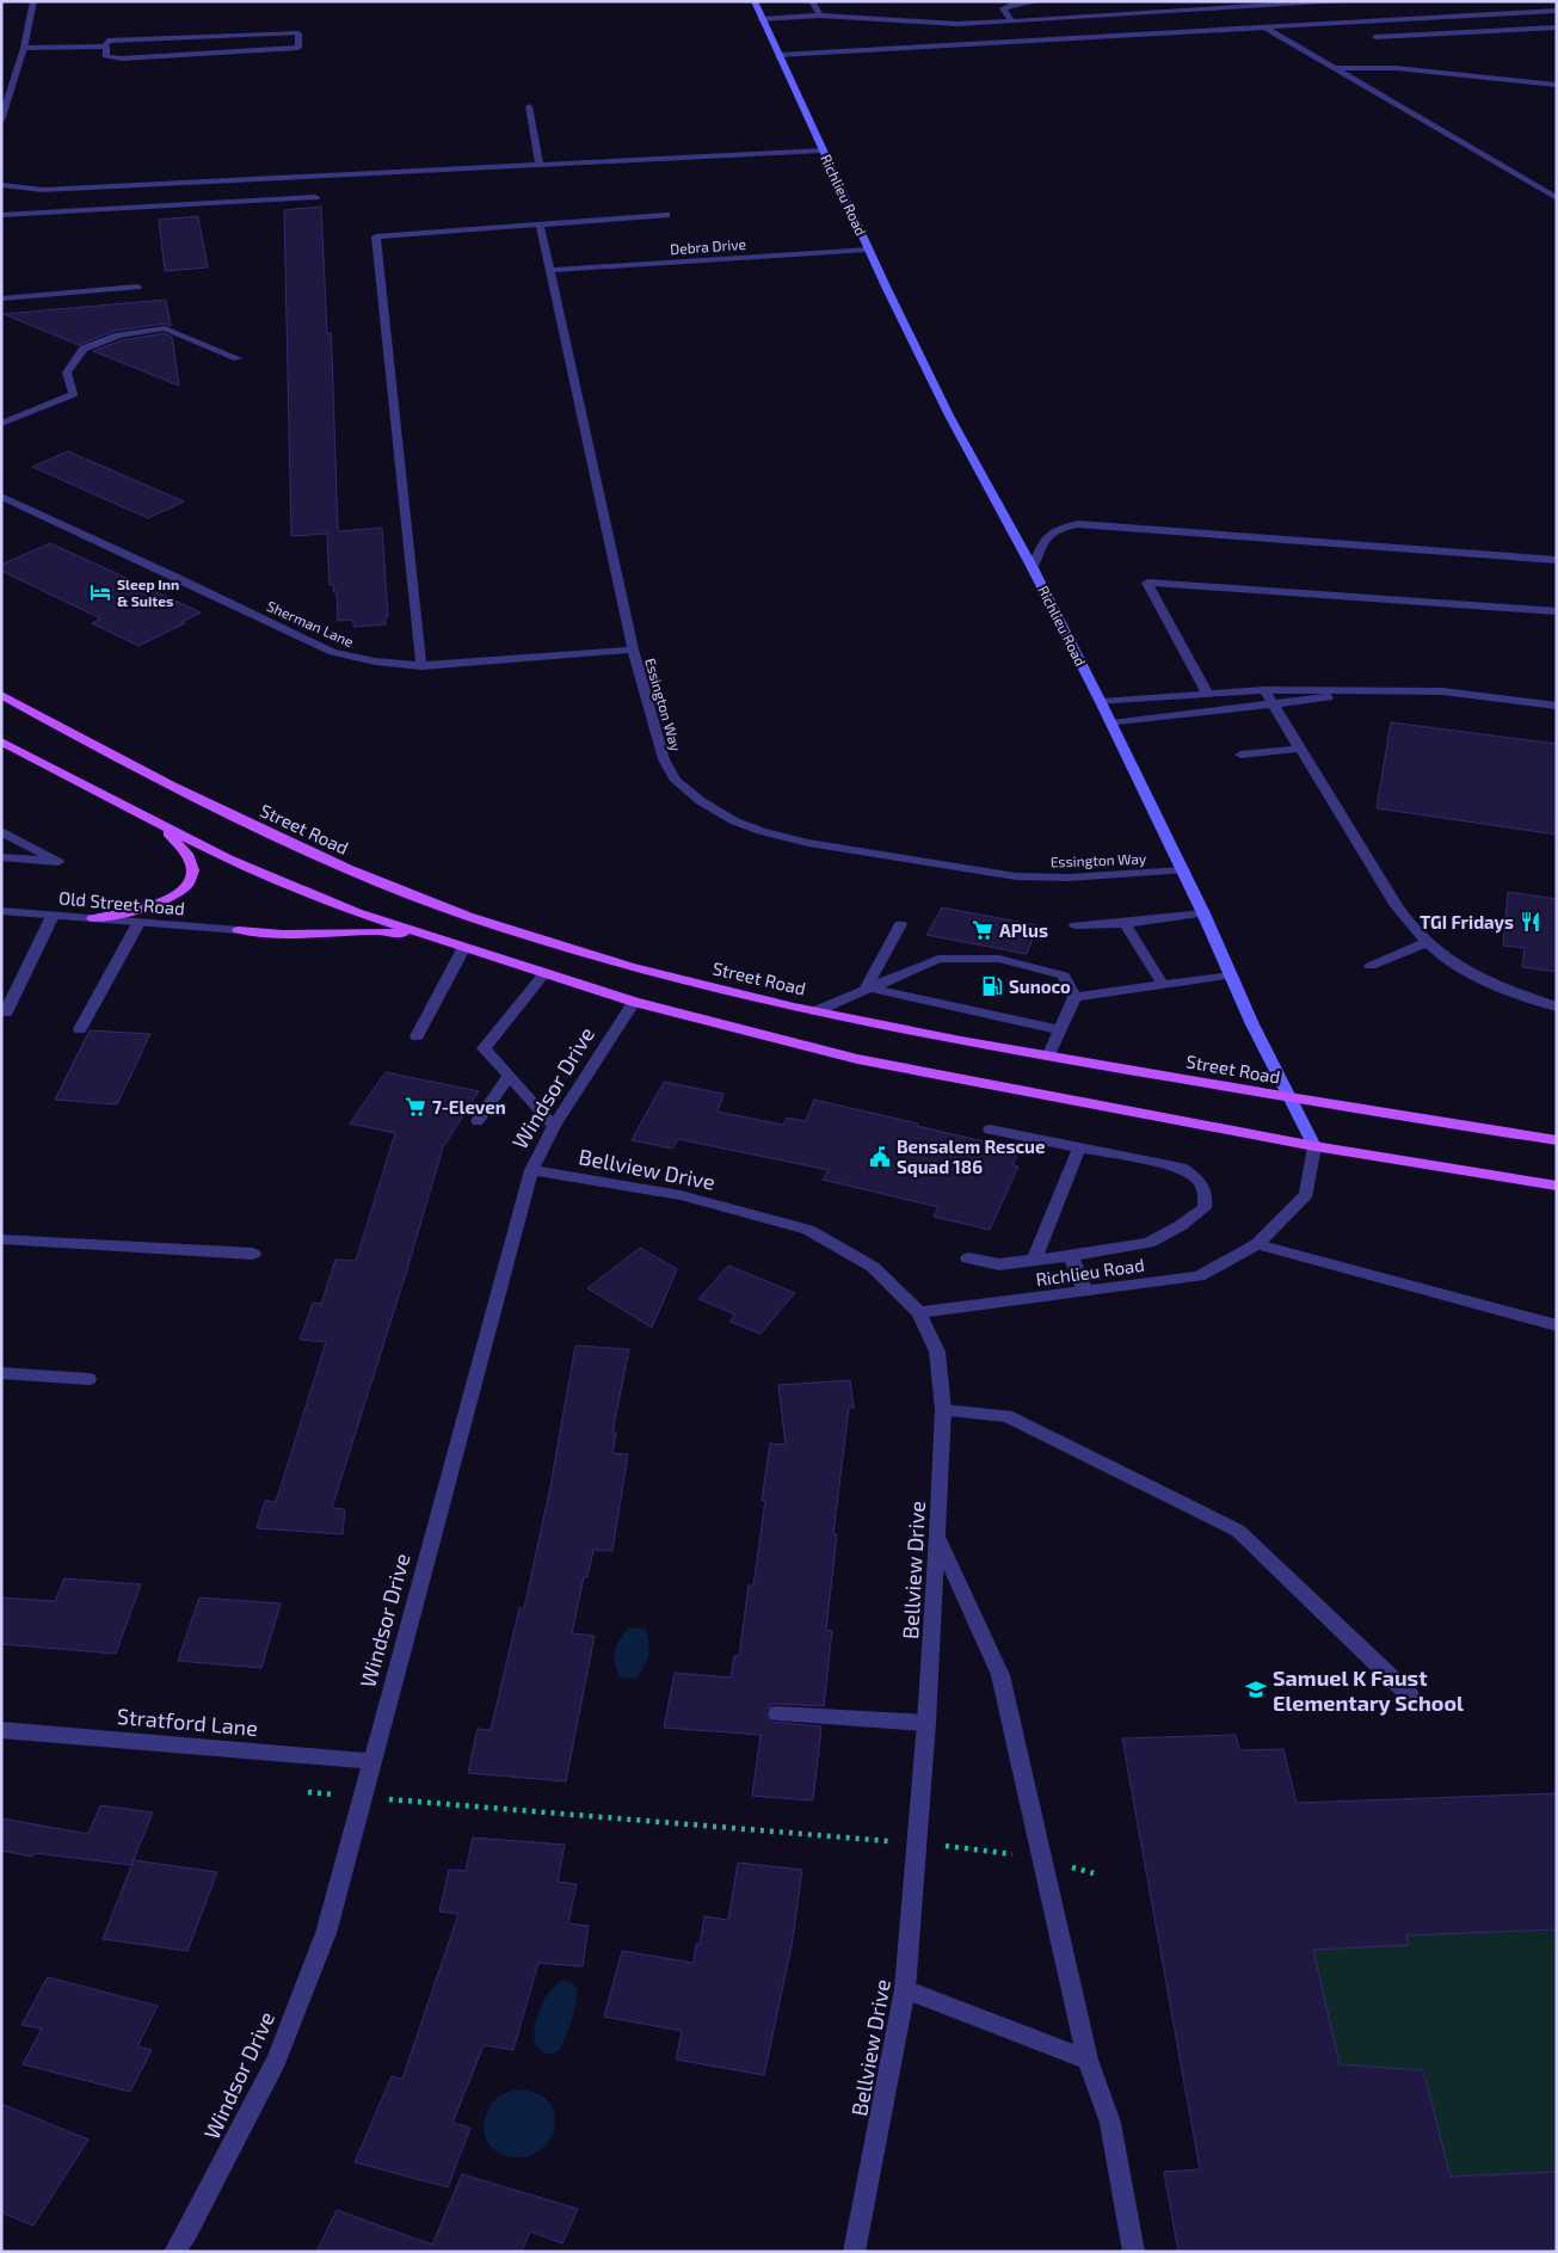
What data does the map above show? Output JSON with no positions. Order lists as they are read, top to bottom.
{
  "streets": {
    "main road": ["Richlieu Road", "Street Road"],
    "street": [
      "Debra Drive",
      "Sherman Lane",
      "Essington Way",
      "Old Street Road",
      "Windsor Drive",
      "Bellview Drive",
      "Stratford Lane"
    ]
  },
  "crossings": [
    ["Richlieu Road", "Debra Drive"],
    ["Richlieu Road", "Essington Way"],
    ["Richlieu Road", "Street Road"],
    ["Richlieu Road", "Bellview Drive"],
    ["Debra Drive", "Essington Way"],
    ["Sherman Lane", "Essington Way"],
    ["Windsor Drive", "Bellview Drive"],
    ["Windsor Drive", "Stratford Lane"]
  ],
  "places": {
    "hotel": ["Sleep Inn & Suites"],
    "restaurant": ["TGI Fridays"],
    "supermarket": ["APlus", "7-Eleven"],
    "fuel station": ["Sunoco"],
    "public building": ["Bensalem Rescue Squad 186"],
    "school or university": ["Samuel K Faust Elementary School"]
  }
}
